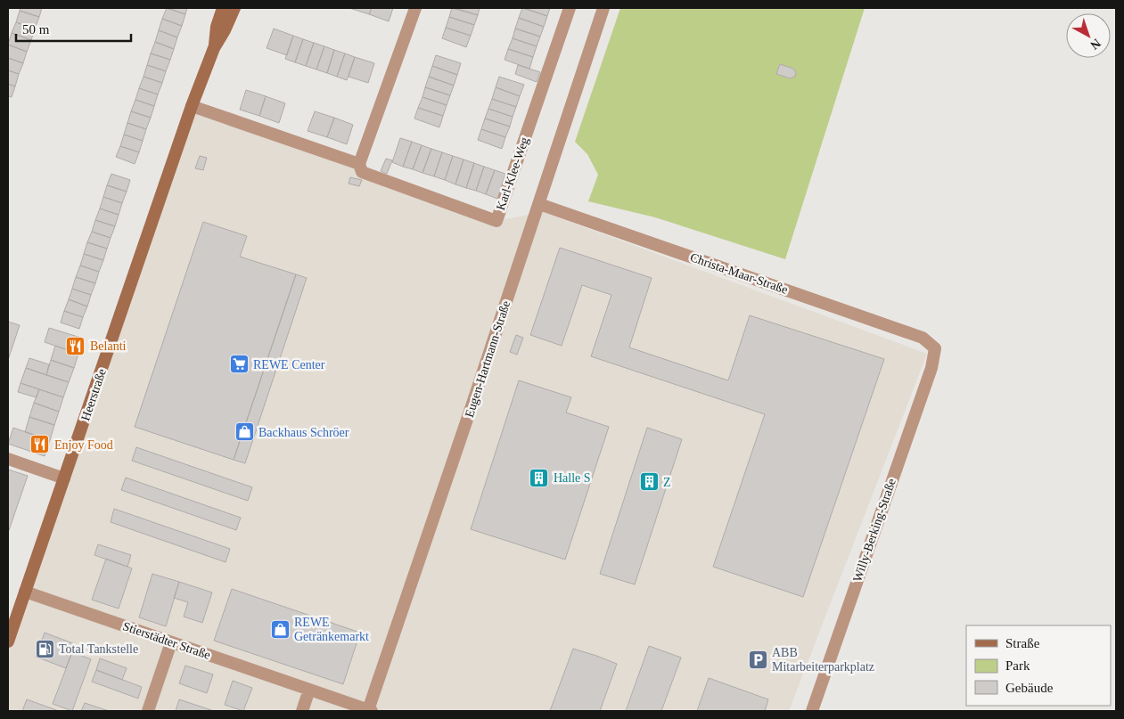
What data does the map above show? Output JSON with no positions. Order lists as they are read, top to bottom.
{
  "streets": {
    "main road": ["Heerstraße"],
    "street": [
      "Karl-Klee-Weg",
      "Christa-Maar-Straße",
      "Eugen-Hartmann-Straße",
      "Willy-Berking-Straße",
      "Stierstädter Straße"
    ]
  },
  "crossings": [
    ["Karl-Klee-Weg", "Heerstraße"],
    ["Christa-Maar-Straße", "Eugen-Hartmann-Straße"],
    ["Christa-Maar-Straße", "Willy-Berking-Straße"],
    ["Eugen-Hartmann-Straße", "Stierstädter Straße"],
    ["Heerstraße", "Stierstädter Straße"]
  ],
  "places": {
    "restaurant": ["Belanti", "Enjoy Food"],
    "supermarket": ["REWE Center"],
    "shop": ["Backhaus Schröer", "REWE Getränkemarkt"],
    "building": ["Halle S", "Z"],
    "fuel station": ["Total Tankstelle"],
    "parking": ["ABB Mitarbeiterparkplatz"]
  },
  "legend": ["Straße", "Park", "Gebäude"],
  "scale_bar": "50 m",
  "north": "bottom right"
}
